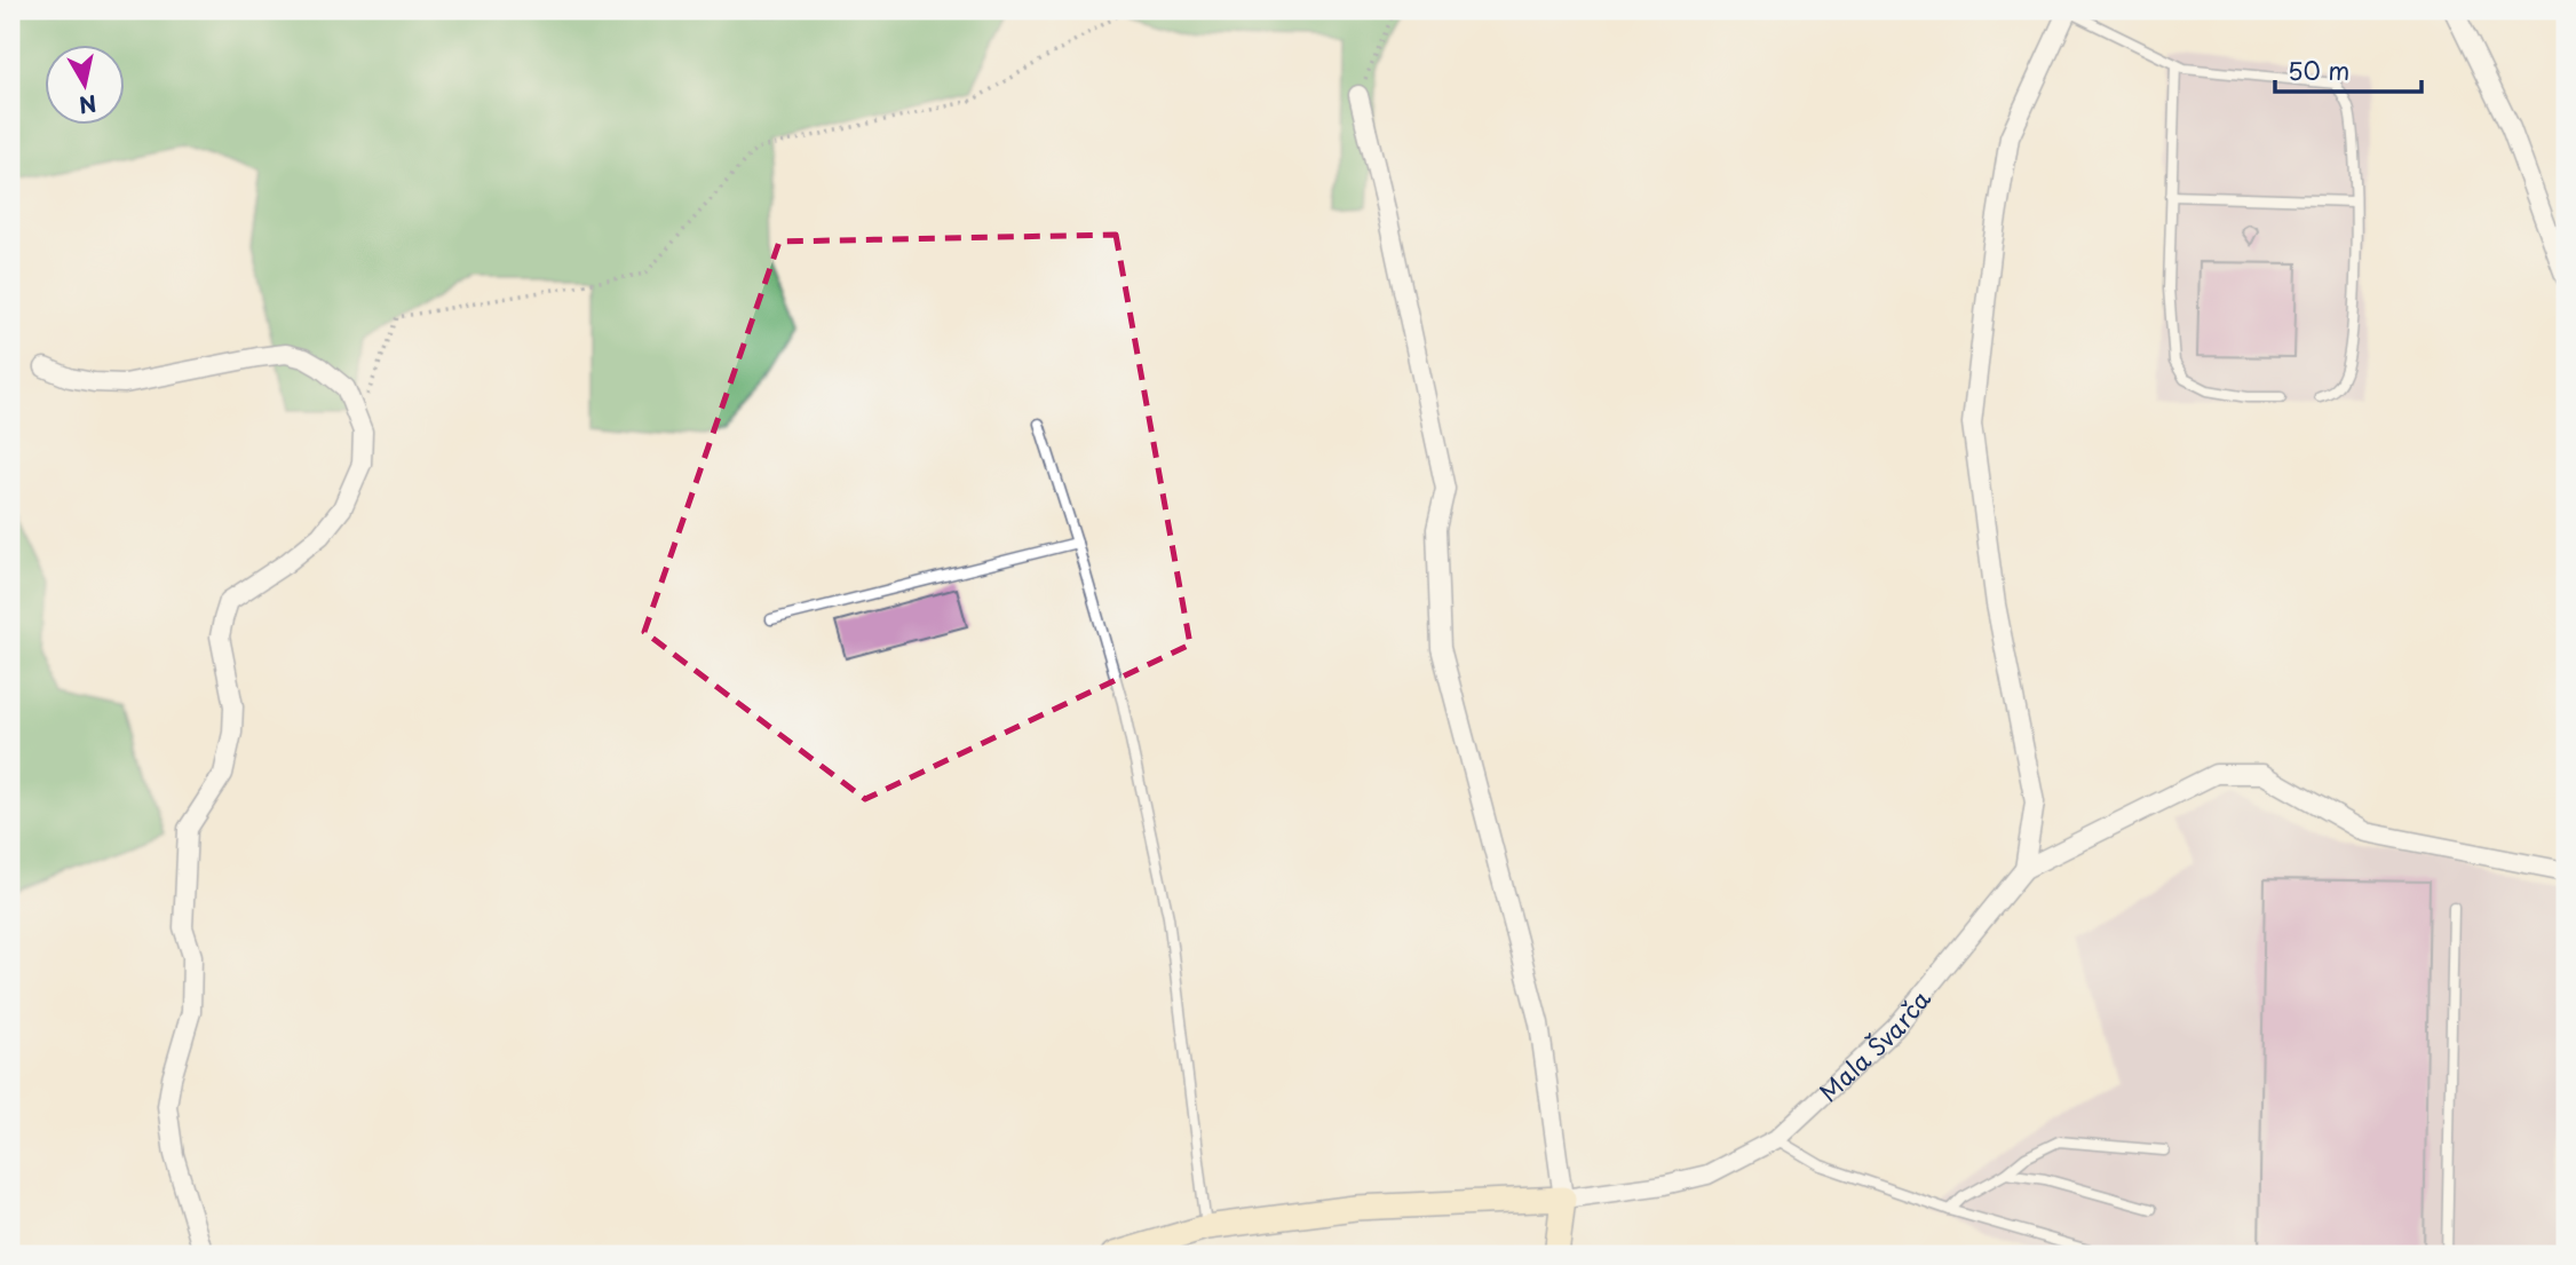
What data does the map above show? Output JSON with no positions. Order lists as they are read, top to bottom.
{
  "streets": {
    "street": ["Mala Švarča"]
  },
  "scale_bar": "50 m",
  "north": "bottom"
}
